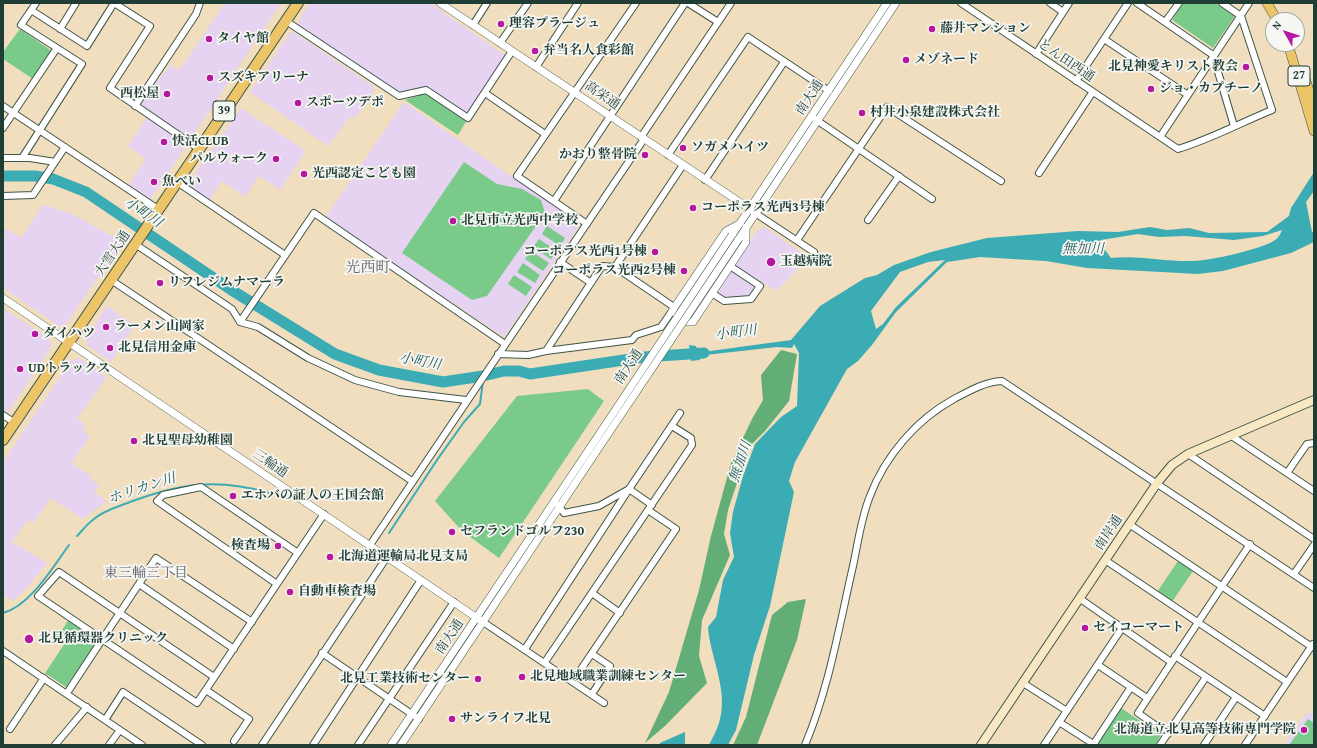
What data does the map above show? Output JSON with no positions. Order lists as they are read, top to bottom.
{
  "streets": {
    "highway": ["39", "大雪大通"],
    "main road": ["27", "南岸通"],
    "street": [
      "とん田西通",
      "高栄通",
      "南大通",
      "三輪通"
    ]
  },
  "crossings": [
    ["高栄通", "南大通"],
    ["南大通", "三輪通"],
    ["大雪大通", "三輪通"]
  ],
  "districts": ["光西町", "東三輪三丁目"],
  "water": ["小町川", "無加川", "ホリカン川"],
  "places": [
    "理容プラージュ",
    "藤井マンション",
    "タイヤ館",
    "弁当名人食彩館",
    "メゾネード",
    "北見神愛キリスト教会",
    "スズキアリーナ",
    "ジョ・カプチーノ",
    "西松屋",
    "スポーツデポ",
    "村井小泉建設株式会社",
    "快活CLUB",
    "ソガメハイツ",
    "かおり整骨院",
    "パルウォーク",
    "光西認定こども園",
    "魚べい",
    "コーポラス光西3号棟",
    "北見市立光西中学校",
    "コーポラス光西1号棟",
    "玉越病院",
    "コーポラス光西2号棟",
    "リフレジムナマーラ",
    "ラーメン山岡家",
    "ダイハツ",
    "北見信用金庫",
    "UDトラックス",
    "北見聖母幼稚園",
    "エホバの証人の王国会館",
    "セフランドゴルフ230",
    "検査場",
    "北海道運輸局北見支局",
    "自動車検査場",
    "セイコーマート",
    "北見循環器クリニック",
    "北見地域職業訓練センター",
    "北見工業技術センター",
    "サンライフ北見",
    "北海道立北見高等技術専門学院"
  ],
  "north": "top left"
}
